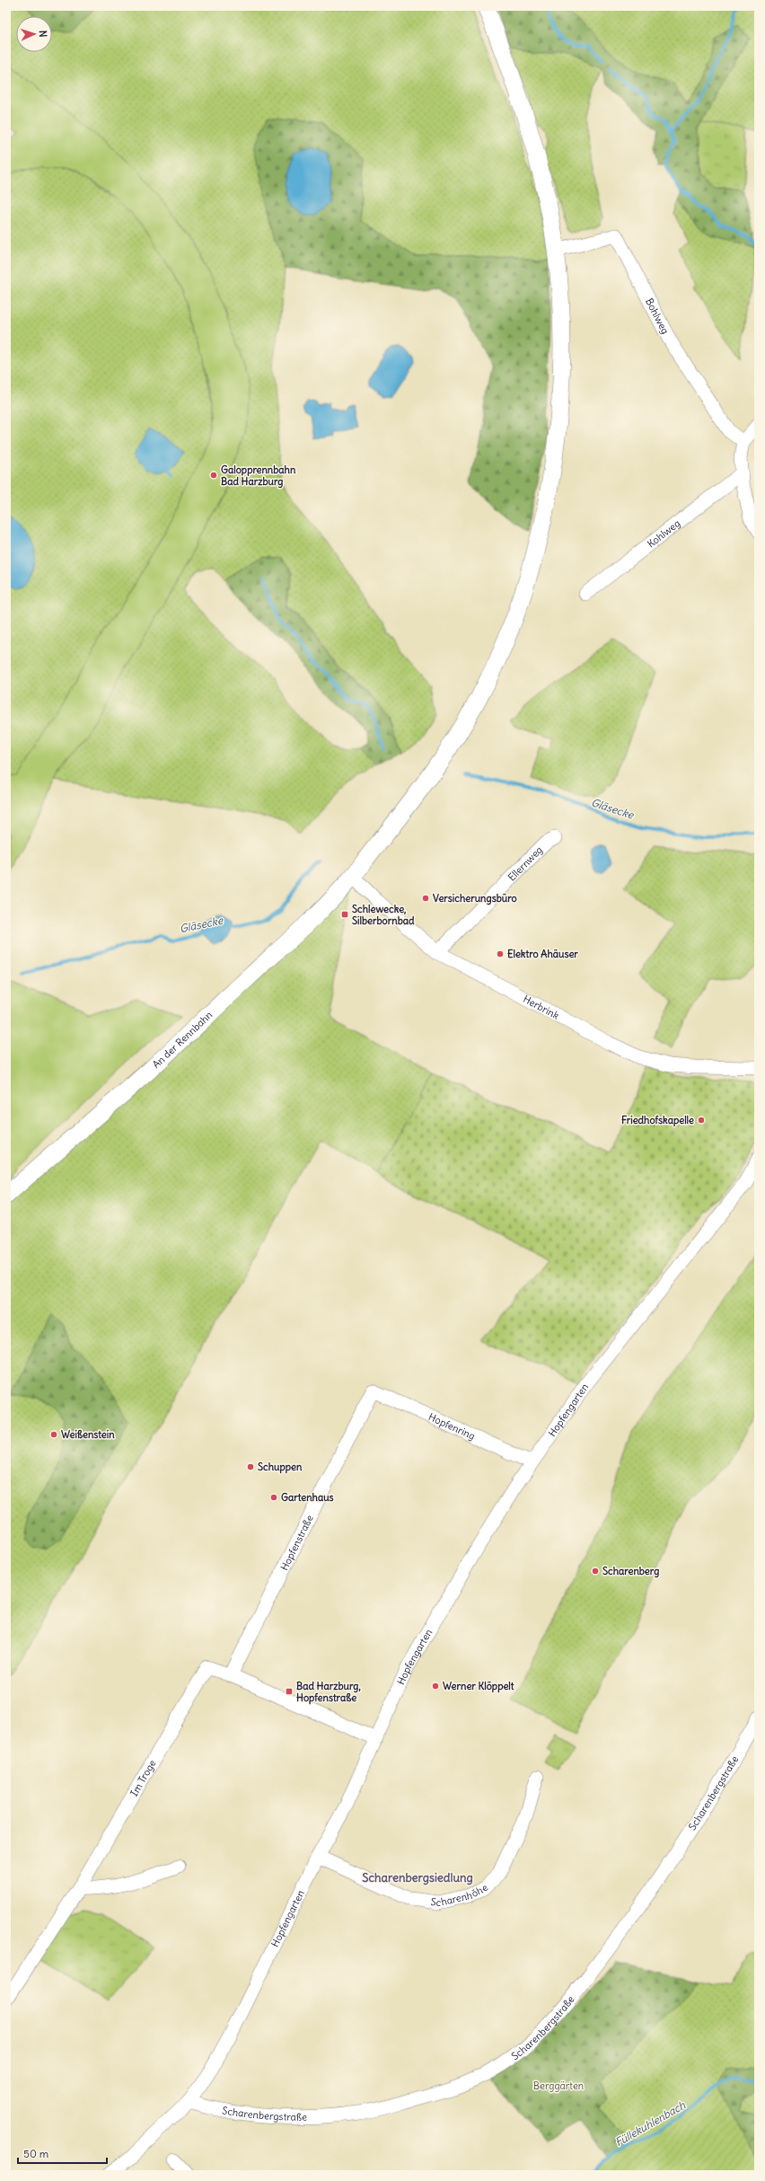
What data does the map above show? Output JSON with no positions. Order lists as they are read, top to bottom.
{
  "streets": {
    "main road": ["An der Rennbahn"],
    "street": [
      "Bohlweg",
      "Kohlweg",
      "Ellernweg",
      "Herbrink",
      "Hopfengarten",
      "Hopfenring",
      "Hopfenstraße",
      "Im Troge",
      "Scharenbergstraße",
      "Scharenhöhe"
    ]
  },
  "crossings": [
    ["Bohlweg", "An der Rennbahn"],
    ["Ellernweg", "Herbrink"],
    ["Herbrink", "An der Rennbahn"],
    ["Hopfengarten", "Hopfenring"],
    ["Hopfengarten", "Scharenbergstraße"],
    ["Hopfengarten", "Scharenhöhe"],
    ["Hopfenring", "Hopfenstraße"],
    ["Hopfenstraße", "Im Troge"]
  ],
  "districts": ["Scharenbergsiedlung"],
  "water": ["Gläsecke", "Füllekuhlenbach"],
  "parks": ["Berggärten"],
  "places": {
    "other": [
      "Galopprennbahn Bad Harzburg",
      "Versicherungsbüro",
      "Elektro Ahäuser",
      "Friedhofskapelle",
      "Weißenstein",
      "Schuppen",
      "Gartenhaus",
      "Scharenberg",
      "Werner Klöppelt"
    ],
    "transit": ["Schlewecke, Silberbornbad", "Bad Harzburg, Hopfenstraße"]
  },
  "scale_bar": "50 m",
  "north": "right"
}
